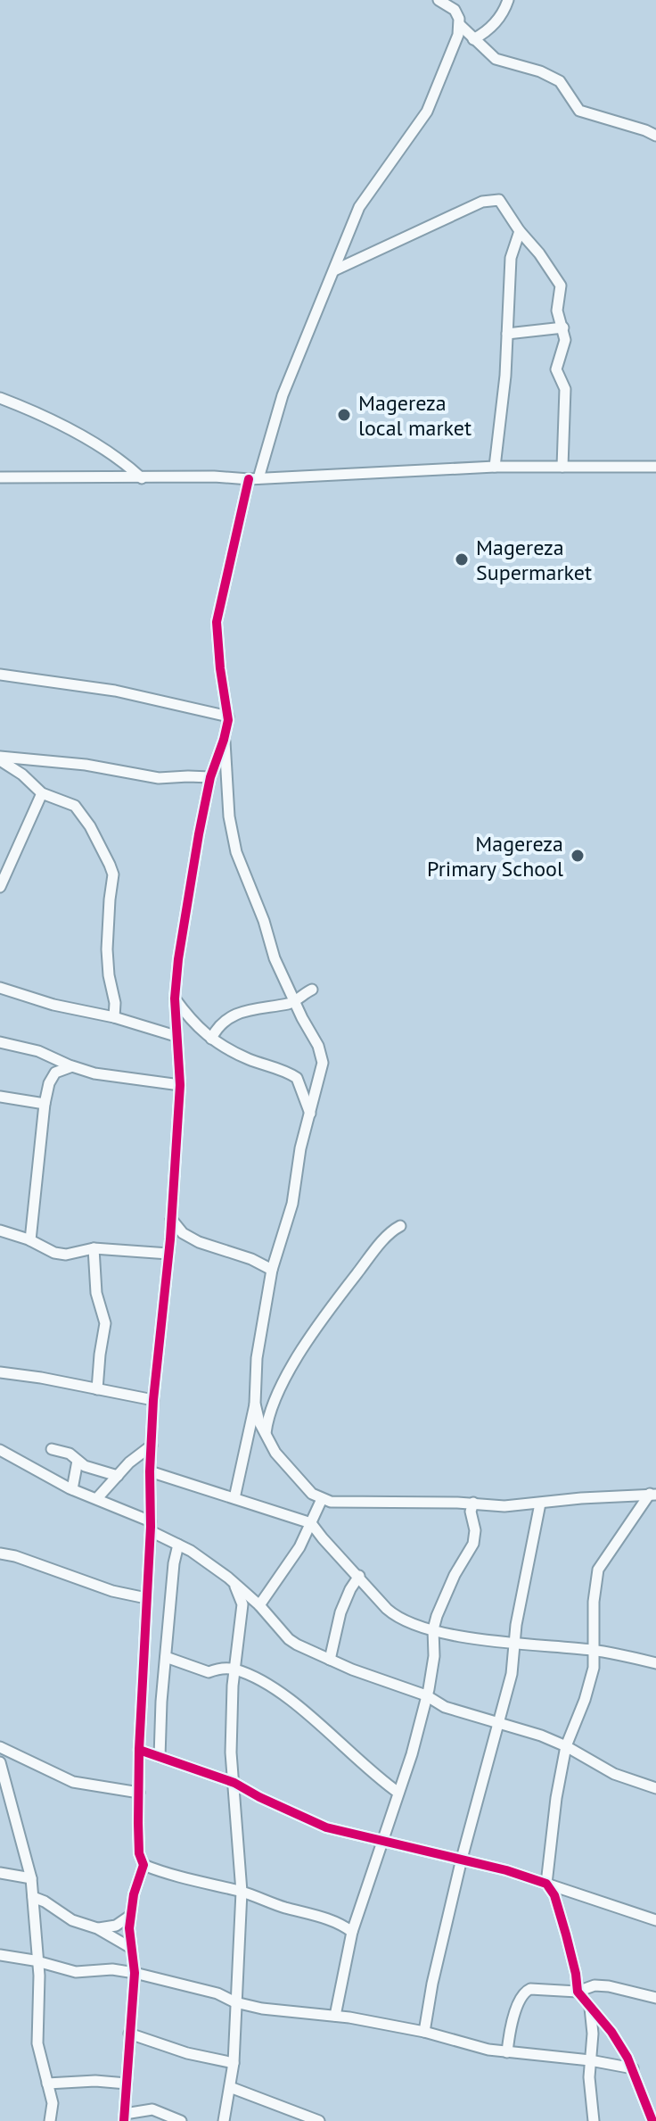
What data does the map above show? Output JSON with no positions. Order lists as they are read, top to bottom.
{
  "places": ["Magereza local market", "Magereza Supermarket", "Magereza Primary School"]
}
